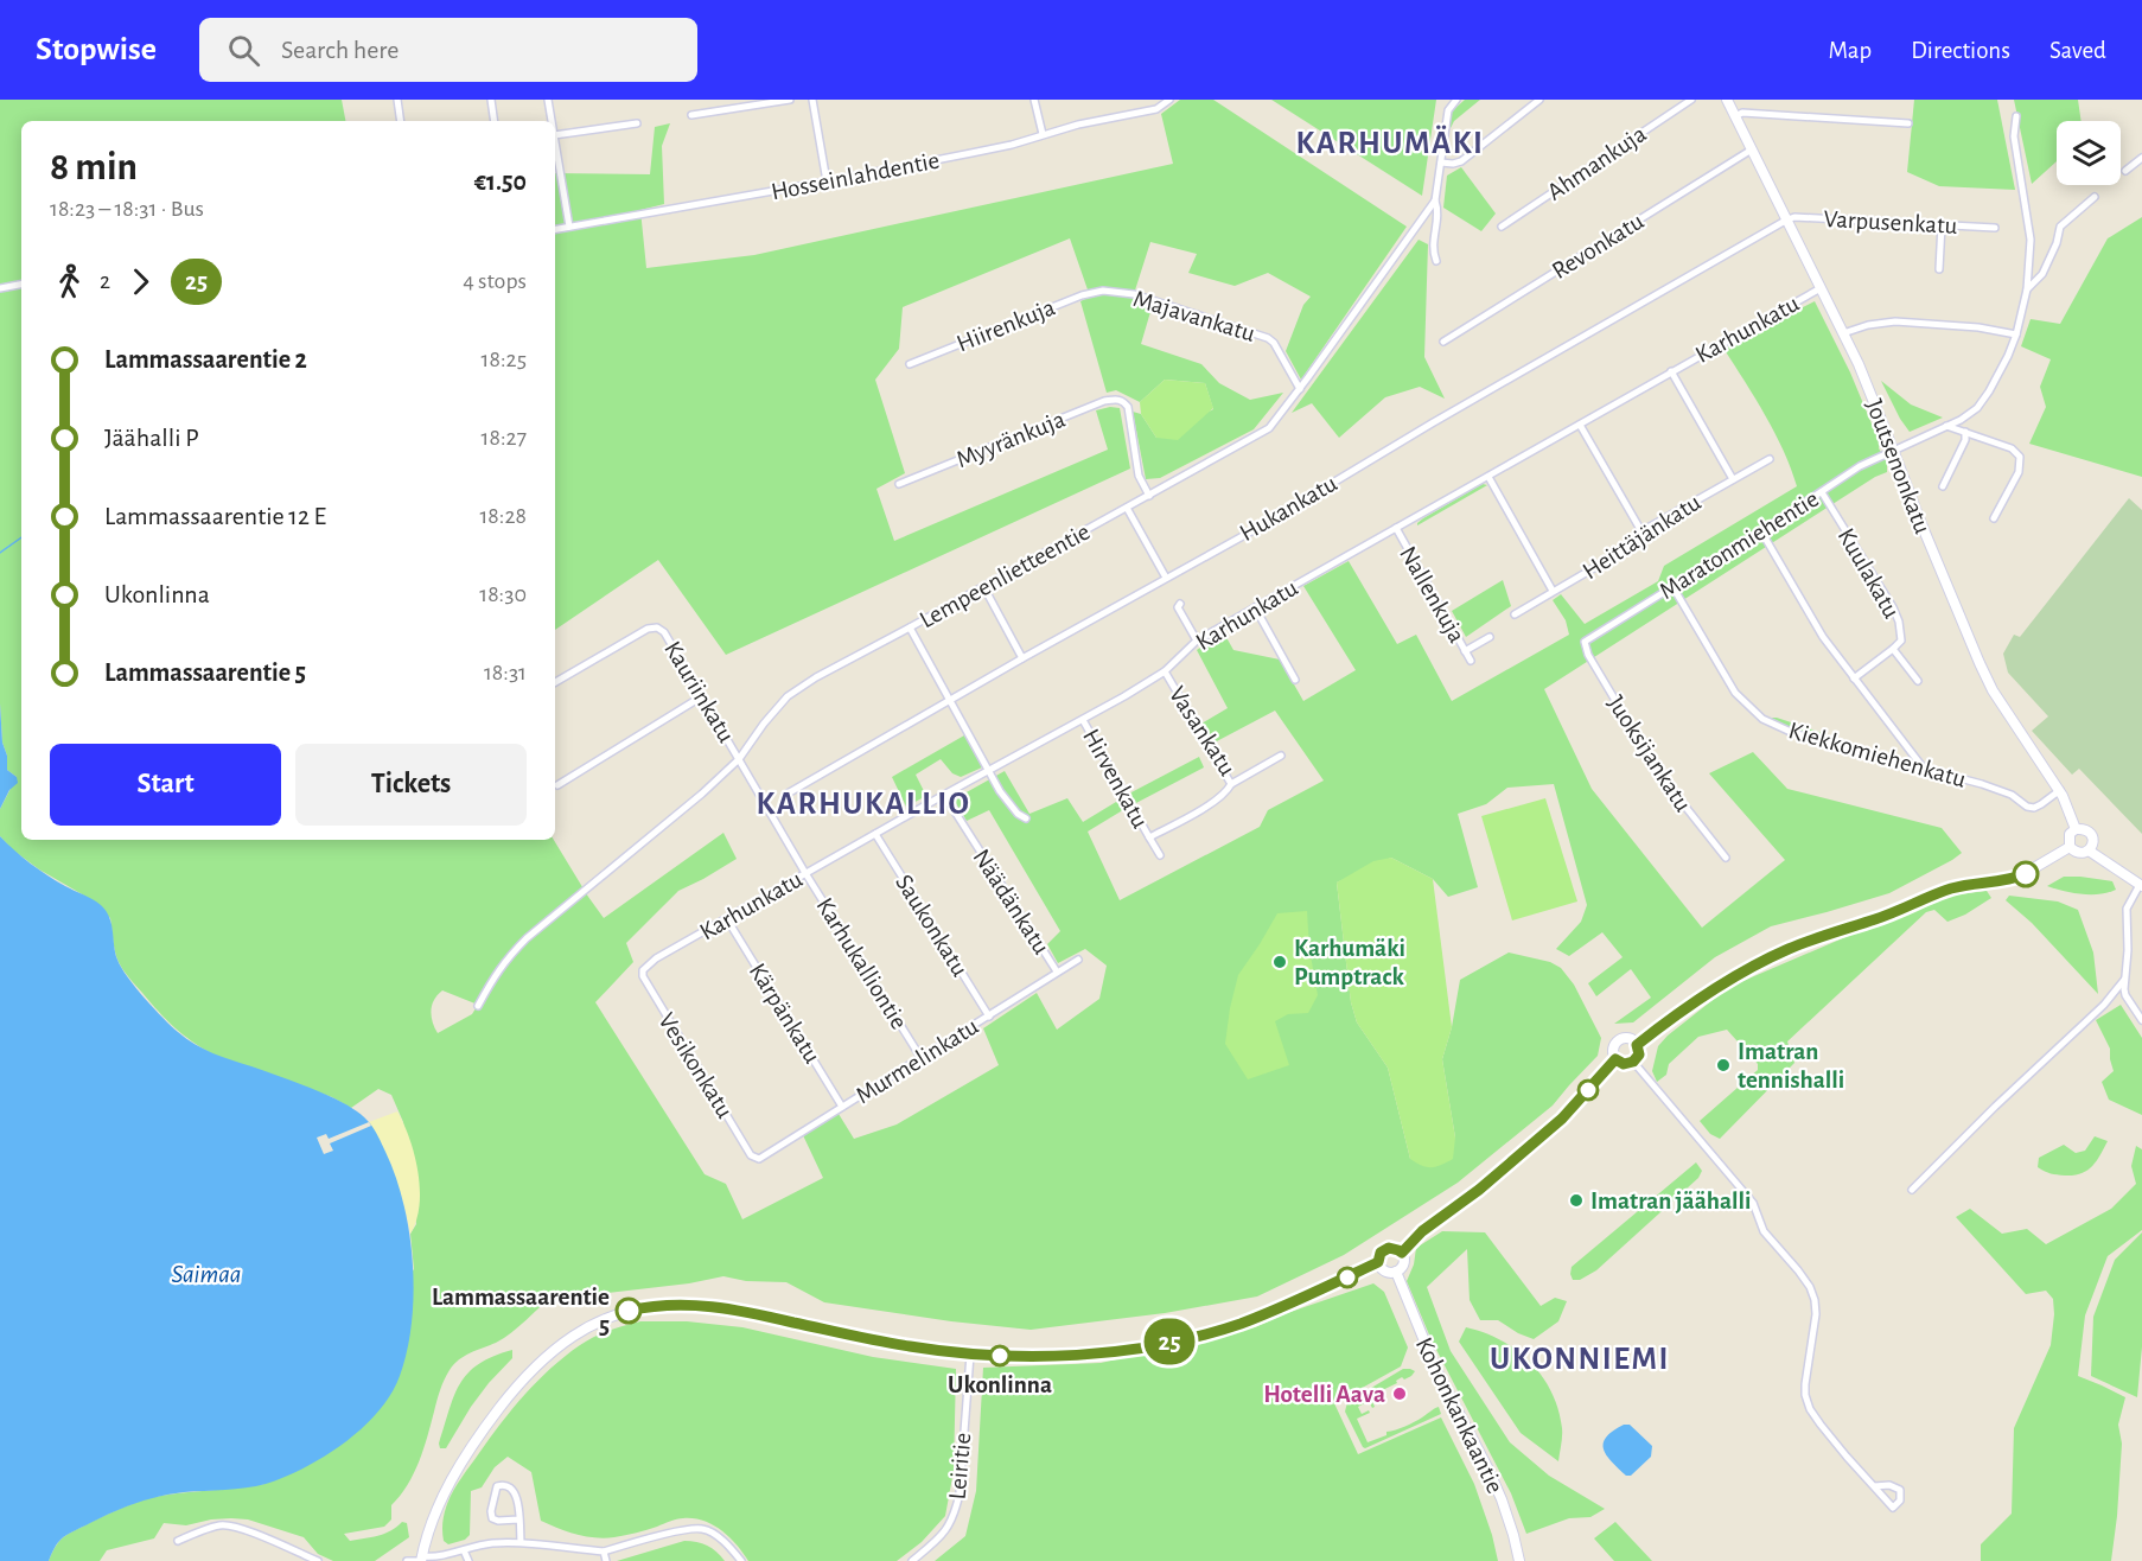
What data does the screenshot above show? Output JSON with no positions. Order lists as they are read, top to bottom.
{
  "streets": {
    "street": [
      "Ahmankuja",
      "Hosseinlahdentie",
      "Varpusenkatu",
      "Revonkatu",
      "Majavankatu",
      "Hiirenkuja",
      "Karhunkatu",
      "Myyränkuja",
      "Joutsenonkatu",
      "Hukankatu",
      "Heittäjänkatu",
      "Maratonmiehentie",
      "Kuulakatu",
      "Lempeenlietteentie",
      "Nallenkuja",
      "Kauriinkatu",
      "Vasankatu",
      "Juoksijankatu",
      "Kiekkomiehenkatu",
      "Hirvenkatu",
      "Näädänkatu",
      "Saukonkatu",
      "Karhukalliontie",
      "Kärpänkatu",
      "Murmelinkatu",
      "Vesikonkatu",
      "Kohonkankaantie",
      "Leiritie"
    ]
  },
  "crossings": [
    ["Varpusenkatu", "Joutsenonkatu"],
    ["Varpusenkatu", "Hukankatu"],
    ["Revonkatu", "Joutsenonkatu"],
    ["Majavankatu", "Hiirenkuja"],
    ["Majavankatu", "Lempeenlietteentie"],
    ["Karhunkatu", "Joutsenonkatu"],
    ["Karhunkatu", "Nallenkuja"],
    ["Karhunkatu", "Vasankatu"],
    ["Karhunkatu", "Hirvenkatu"],
    ["Karhunkatu", "Näädänkatu"],
    ["Karhunkatu", "Saukonkatu"],
    ["Karhunkatu", "Karhukalliontie"],
    ["Karhunkatu", "Kärpänkatu"],
    ["Karhunkatu", "Vesikonkatu"],
    ["Myyränkuja", "Lempeenlietteentie"],
    ["Joutsenonkatu", "Hukankatu"],
    ["Joutsenonkatu", "Maratonmiehentie"],
    ["Joutsenonkatu", "Kiekkomiehenkatu"],
    ["Maratonmiehentie", "Kuulakatu"],
    ["Maratonmiehentie", "Juoksijankatu"],
    ["Maratonmiehentie", "Kiekkomiehenkatu"],
    ["Lempeenlietteentie", "Kauriinkatu"],
    ["Lempeenlietteentie", "Karhukalliontie"],
    ["Kauriinkatu", "Karhukalliontie"],
    ["Vasankatu", "Hirvenkatu"],
    ["Näädänkatu", "Murmelinkatu"],
    ["Saukonkatu", "Murmelinkatu"],
    ["Karhukalliontie", "Murmelinkatu"],
    ["Kärpänkatu", "Murmelinkatu"],
    ["Murmelinkatu", "Vesikonkatu"]
  ],
  "districts": ["KARHUMÄKI", "KARHUKALLIO", "UKONNIEMI"],
  "water": ["Saimaa"],
  "places": [
    "Karhumäki Pumptrack",
    "Imatran tennishalli",
    "Imatran jäähalli",
    "Lammassaarentie 5",
    "Ukonlinna",
    "Hotelli Aava"
  ],
  "lines": ["bus line 25"],
  "page": {
    "header": "Stopwise",
    "search": "Search here",
    "nav": ["Map", "Directions", "Saved"],
    "on_map": "25",
    "heading": ["8 min", "18:23 – 18:31 · Bus", "€1.50"],
    "legs": ["2", "25", "4 stops"],
    "list": [
      {
        "name": "Lammassaarentie 2",
        "value": "18:25"
      },
      {
        "name": "Jäähalli P",
        "value": "18:27"
      },
      {
        "name": "Lammassaarentie 12 E",
        "value": "18:28"
      },
      {
        "name": "Ukonlinna",
        "value": "18:30"
      },
      {
        "name": "Lammassaarentie 5",
        "value": "18:31"
      }
    ],
    "buttons": ["Start", "Tickets"]
  }
}
